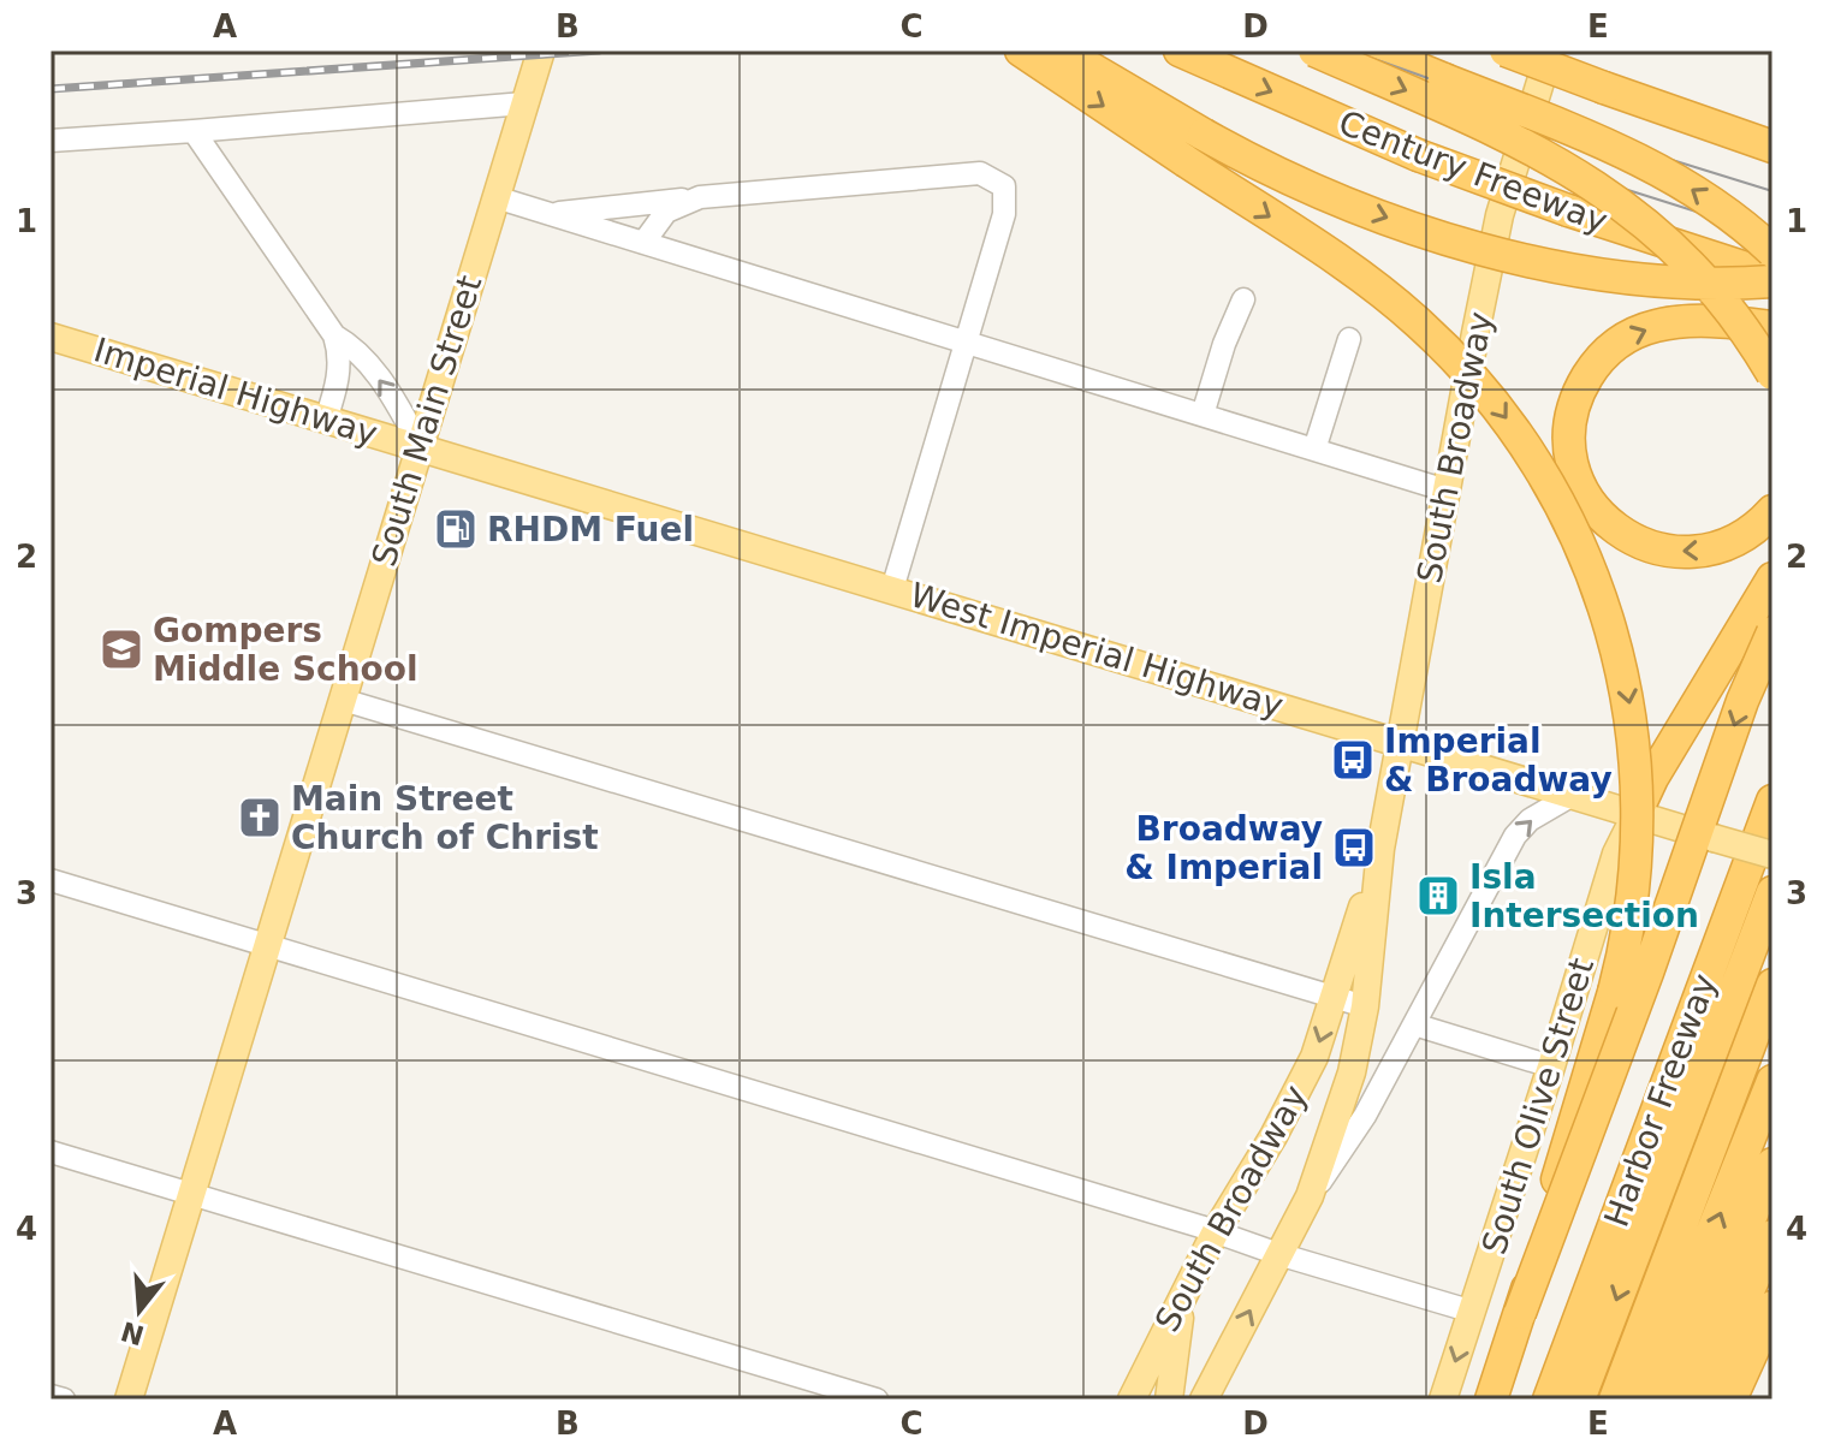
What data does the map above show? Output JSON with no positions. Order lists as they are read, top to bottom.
{
  "streets": {
    "highway": ["Century Freeway", "Harbor Freeway"],
    "main road": [
      "Imperial Highway",
      "South Main Street",
      "South Broadway",
      "West Imperial Highway",
      "South Olive Street"
    ]
  },
  "crossings": [
    ["Imperial Highway", "South Main Street"],
    ["Imperial Highway", "West Imperial Highway"],
    ["South Main Street", "West Imperial Highway"],
    ["South Broadway", "West Imperial Highway"],
    ["West Imperial Highway", "South Olive Street"]
  ],
  "places": {
    "fuel station": ["RHDM Fuel"],
    "school or university": ["Gompers Middle School"],
    "bus stop": ["Imperial & Broadway", "Broadway & Imperial"],
    "church": ["Main Street Church of Christ"],
    "building": ["Isla Intersection"]
  },
  "north": "bottom",
  "grid": {
    "columns": [
      "A",
      "B",
      "C",
      "D",
      "E"
    ],
    "rows": [
      "1",
      "2",
      "3",
      "4"
    ]
  }
}
